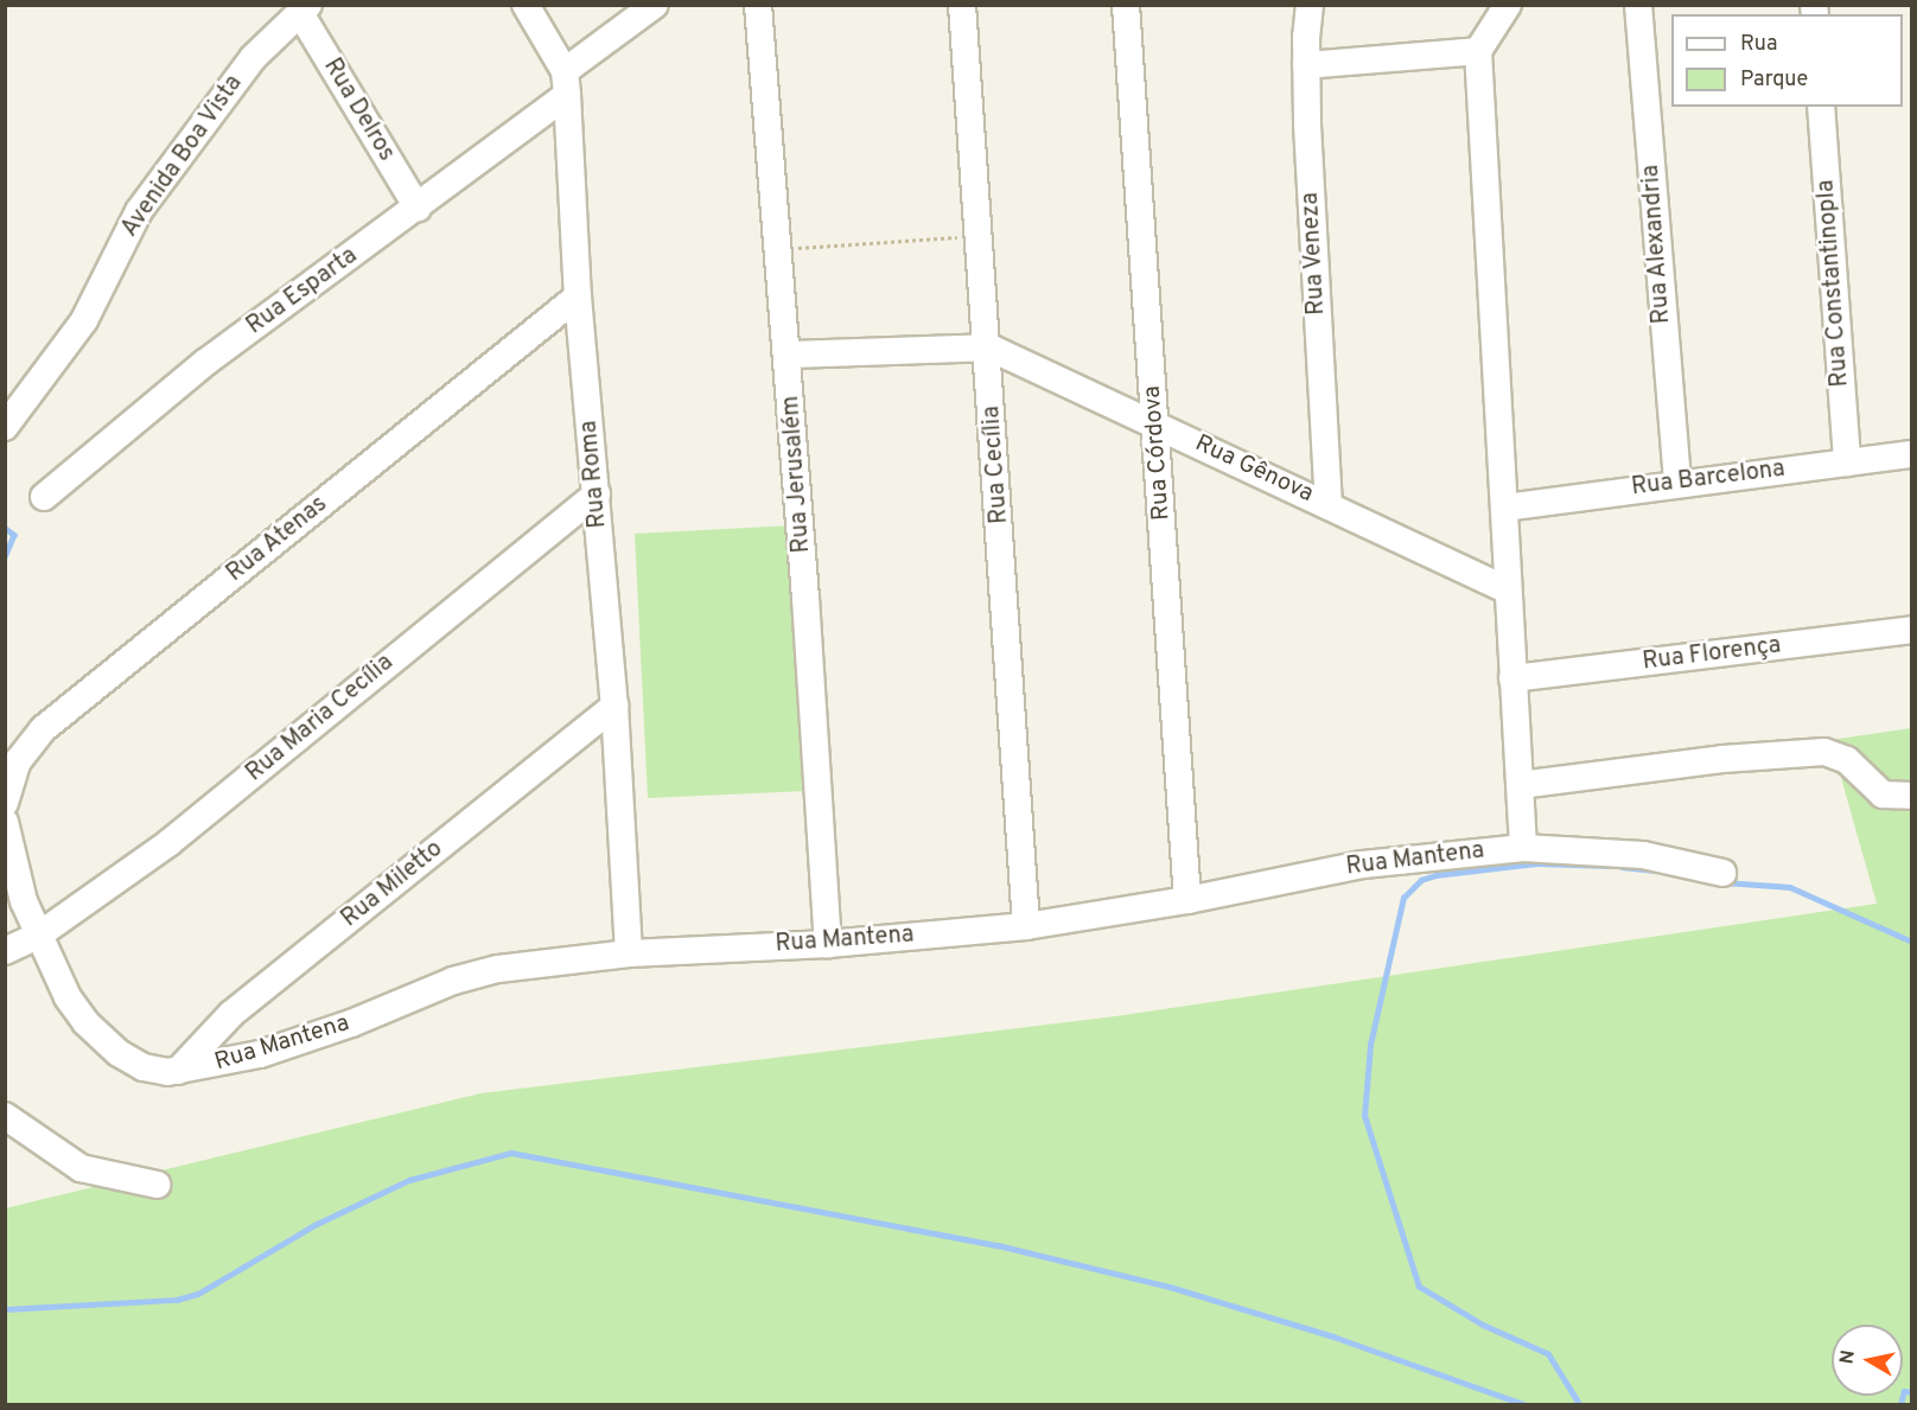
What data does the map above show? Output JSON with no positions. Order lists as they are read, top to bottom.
{
  "streets": {
    "street": [
      "Rua Delros",
      "Avenida Boa Vista",
      "Rua Alexandria",
      "Rua Veneza",
      "Rua Constantinopla",
      "Rua Esparta",
      "Rua Córdova",
      "Rua Cecília",
      "Rua Gênova",
      "Rua Roma",
      "Rua Jerusalém",
      "Rua Barcelona",
      "Rua Atenas",
      "Rua Florença",
      "Rua Maria Cecília",
      "Rua Mantena",
      "Rua Miletto"
    ]
  },
  "crossings": [
    ["Rua Delros", "Avenida Boa Vista"],
    ["Rua Delros", "Rua Esparta"],
    ["Rua Alexandria", "Rua Barcelona"],
    ["Rua Veneza", "Rua Gênova"],
    ["Rua Constantinopla", "Rua Barcelona"],
    ["Rua Esparta", "Rua Roma"],
    ["Rua Córdova", "Rua Gênova"],
    ["Rua Córdova", "Rua Mantena"],
    ["Rua Cecília", "Rua Gênova"],
    ["Rua Cecília", "Rua Mantena"],
    ["Rua Gênova", "Rua Jerusalém"],
    ["Rua Roma", "Rua Atenas"],
    ["Rua Roma", "Rua Maria Cecília"],
    ["Rua Roma", "Rua Mantena"],
    ["Rua Roma", "Rua Miletto"],
    ["Rua Jerusalém", "Rua Mantena"],
    ["Rua Mantena", "Rua Miletto"]
  ],
  "legend": ["Rua", "Parque"],
  "north": "left"
}
